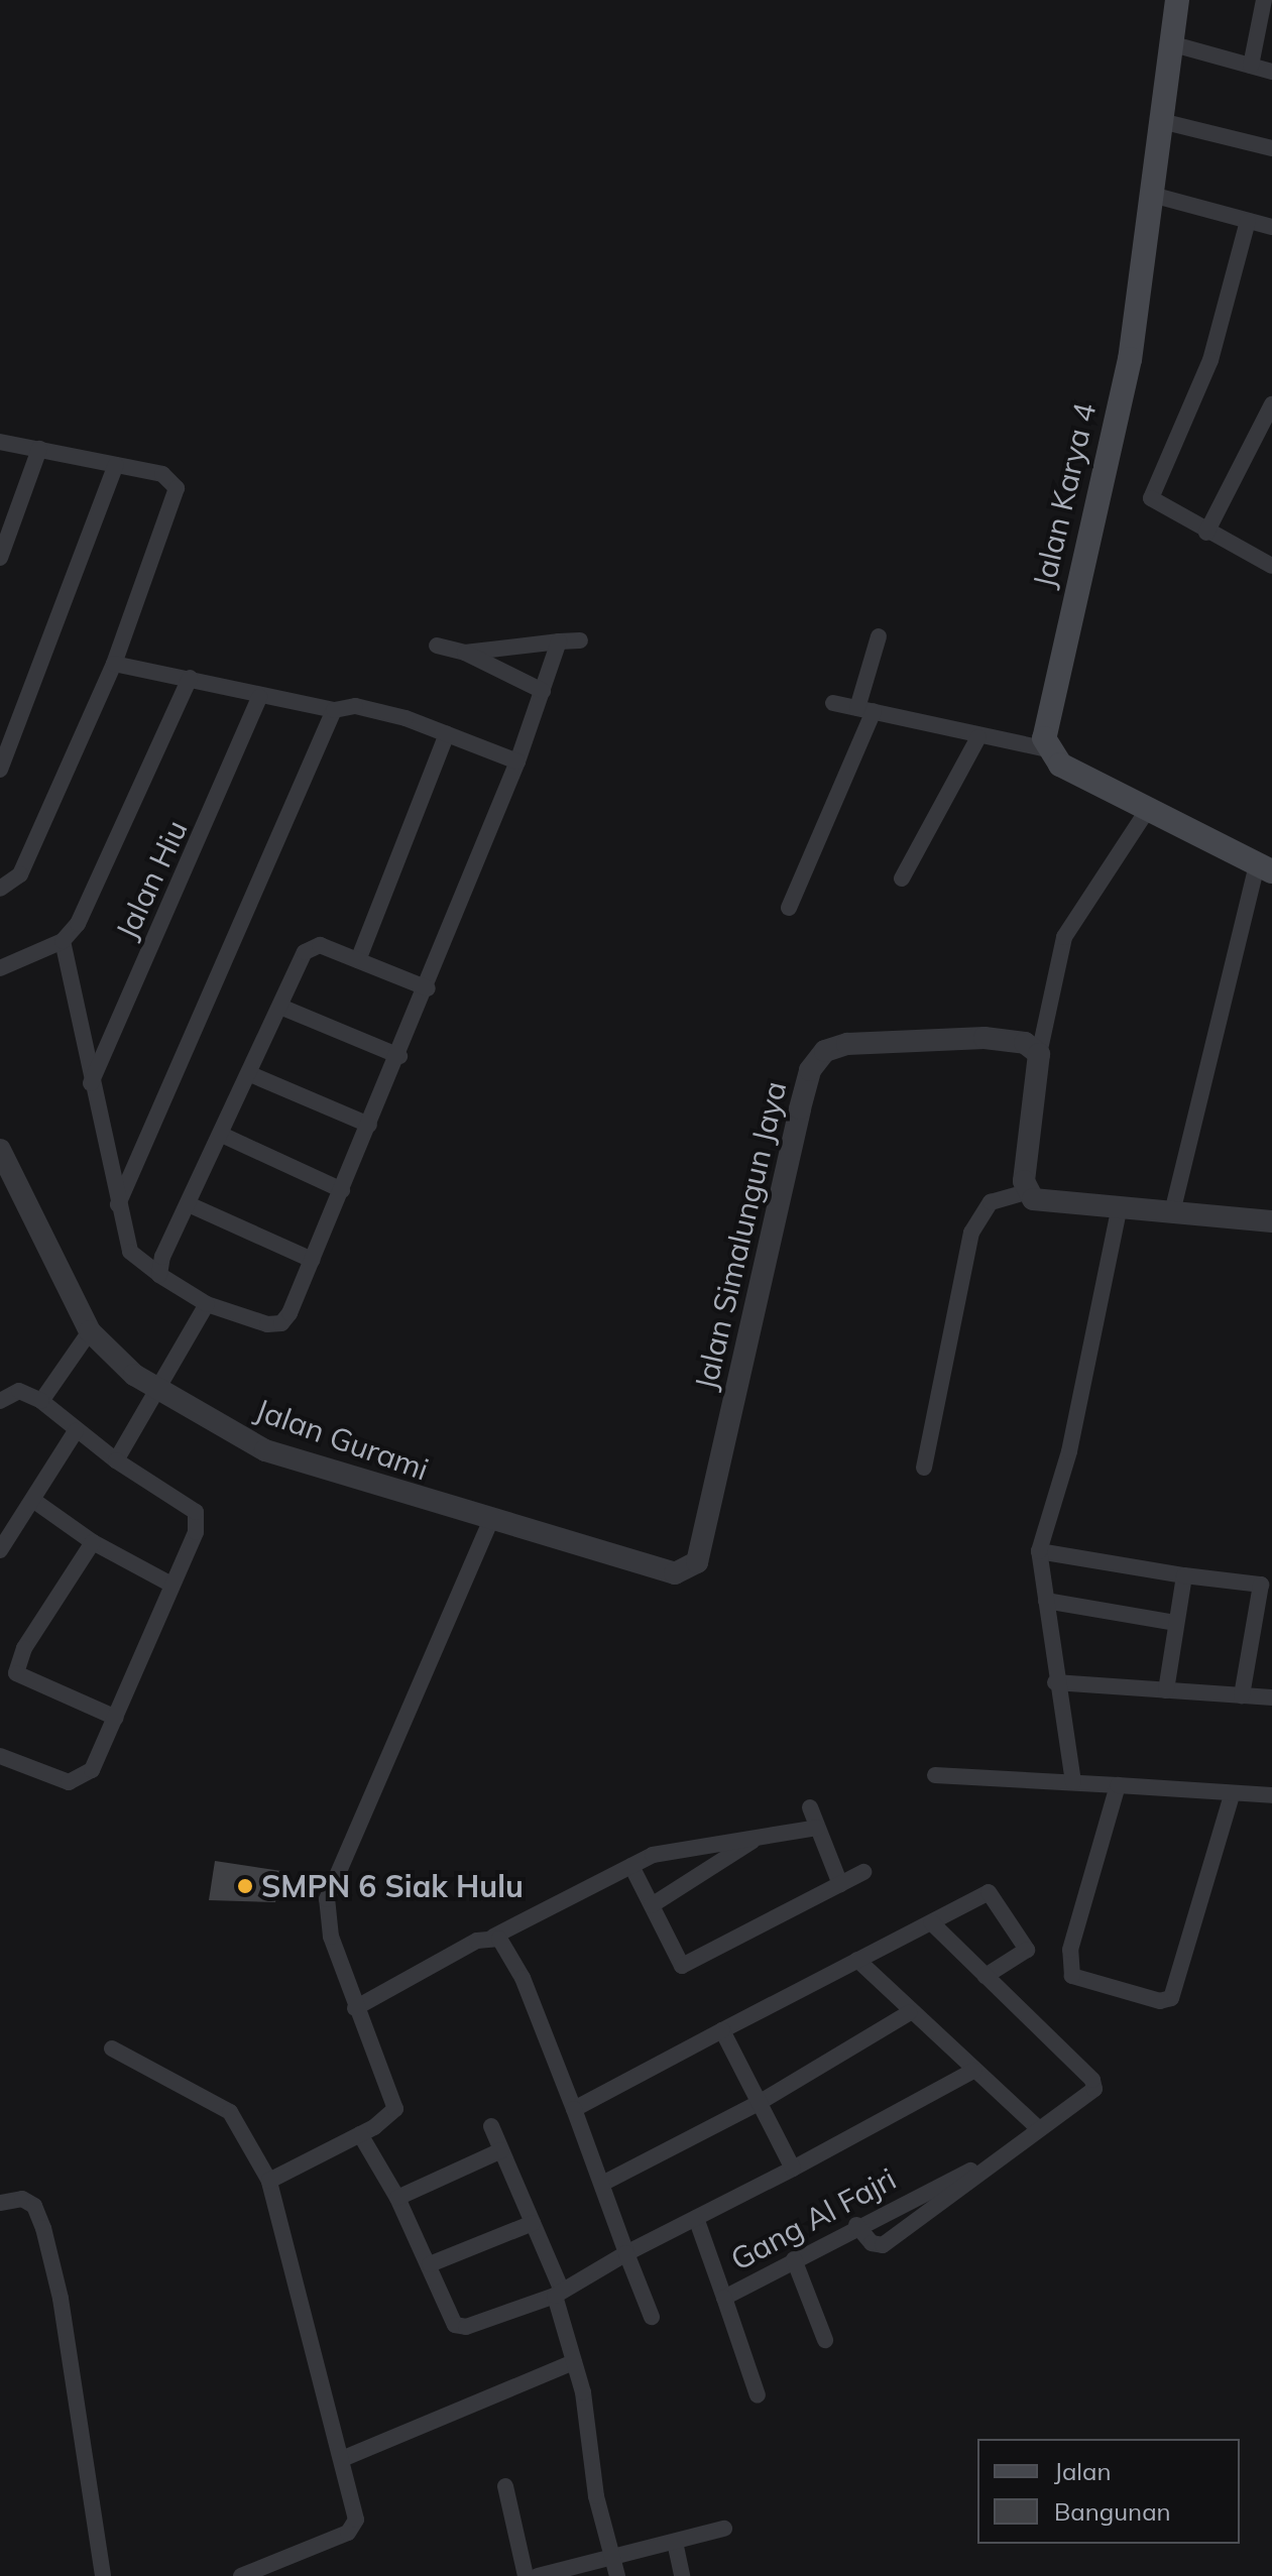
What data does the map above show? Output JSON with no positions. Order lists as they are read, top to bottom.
{
  "streets": {
    "main road": ["Jalan Karya 4"],
    "street": [
      "Jalan Hiu",
      "Jalan Simalungun Jaya",
      "Jalan Gurami",
      "Gang Al Fajri"
    ]
  },
  "crossings": [
    ["Jalan Simalungun Jaya", "Jalan Gurami"]
  ],
  "places": ["SMPN 6 Siak Hulu"],
  "legend": ["Jalan", "Bangunan"]
}
